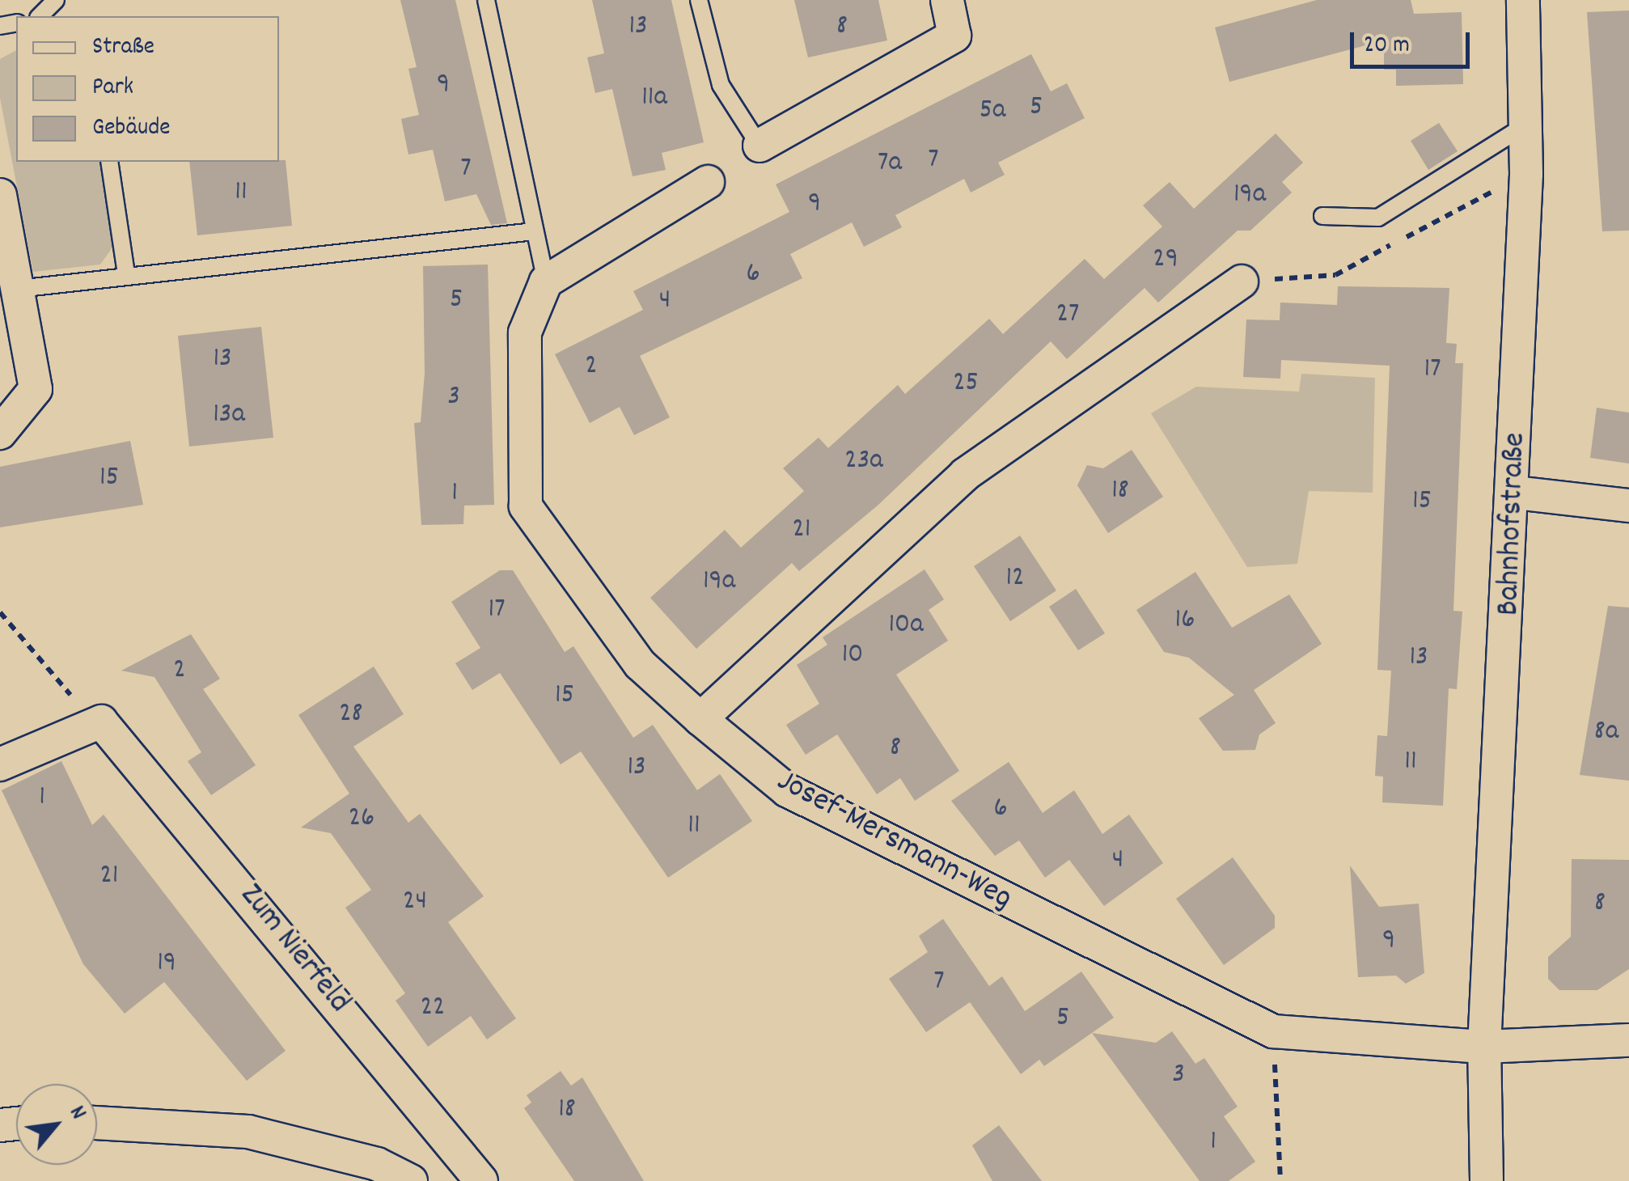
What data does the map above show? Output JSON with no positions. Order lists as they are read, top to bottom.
{
  "streets": {
    "street": ["Bahnhofstraße", "Josef-Mersmann-Weg", "Zum Nierfeld"]
  },
  "crossings": [
    ["Bahnhofstraße", "Josef-Mersmann-Weg"]
  ],
  "house_numbers": [
    "13",
    "8",
    "9",
    "11a",
    "5",
    "5a",
    "7",
    "7a",
    "7",
    "11",
    "19a",
    "9",
    "29",
    "6",
    "5",
    "4",
    "27",
    "13",
    "2",
    "17",
    "25",
    "3",
    "13a",
    "23a",
    "15",
    "18",
    "1",
    "15",
    "21",
    "12",
    "19a",
    "17",
    "16",
    "10a",
    "10",
    "13",
    "2",
    "15",
    "28",
    "8a",
    "8",
    "11",
    "13",
    "1",
    "6",
    "26",
    "11",
    "4",
    "21",
    "24",
    "8",
    "9",
    "19",
    "7",
    "22",
    "5",
    "3",
    "18",
    "1"
  ],
  "legend": ["Straße", "Park", "Gebäude"],
  "scale_bar": "20 m",
  "north": "top right"
}
